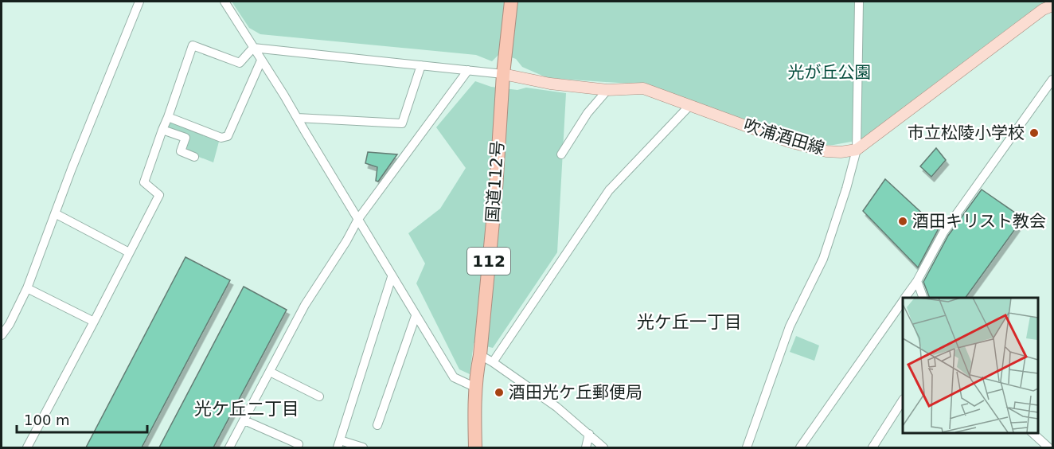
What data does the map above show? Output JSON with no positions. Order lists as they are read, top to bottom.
{
  "streets": {
    "highway": ["国道112号", "112"],
    "main road": ["吹浦酒田線"]
  },
  "crossings": [
    ["吹浦酒田線", "国道112号"]
  ],
  "districts": ["光ケ丘一丁目", "光ケ丘二丁目"],
  "parks": ["光が丘公園"],
  "places": ["市立松陵小学校", "酒田キリスト教会", "酒田光ケ丘郵便局"],
  "scale_bar": "100 m"
}
